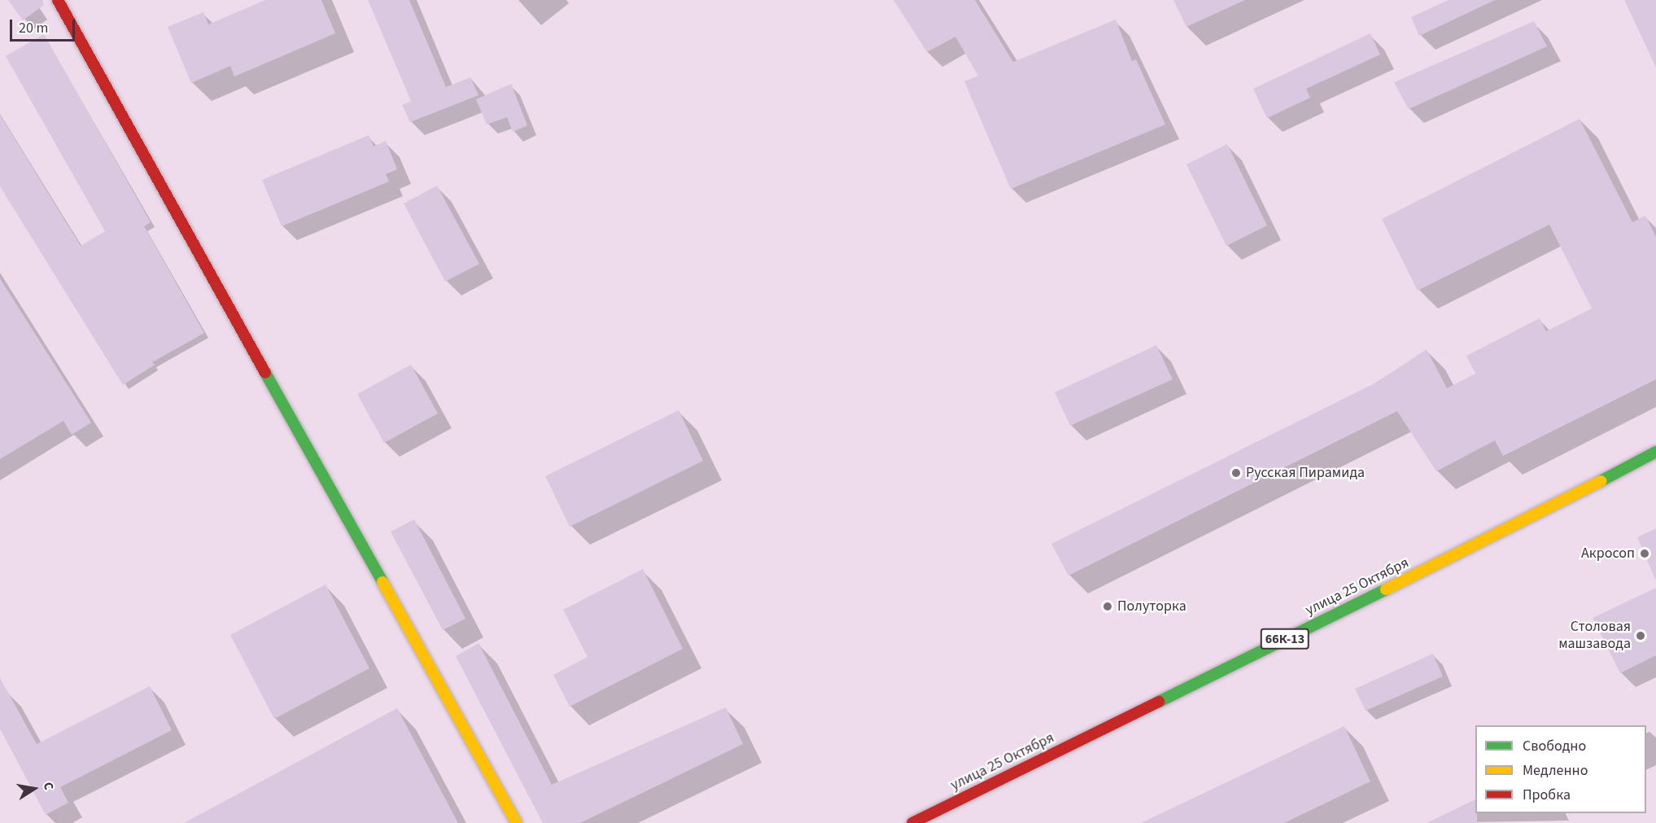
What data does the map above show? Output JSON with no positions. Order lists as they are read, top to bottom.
{
  "streets": {
    "street": ["улица 25 Октября", "66К-13"]
  },
  "places": [
    "Русская Пирамида",
    "Акросоп",
    "Полуторка",
    "Столовая машзавода"
  ],
  "legend": ["Свободно", "Медленно", "Пробка"],
  "scale_bar": "20 m",
  "north": "right"
}
